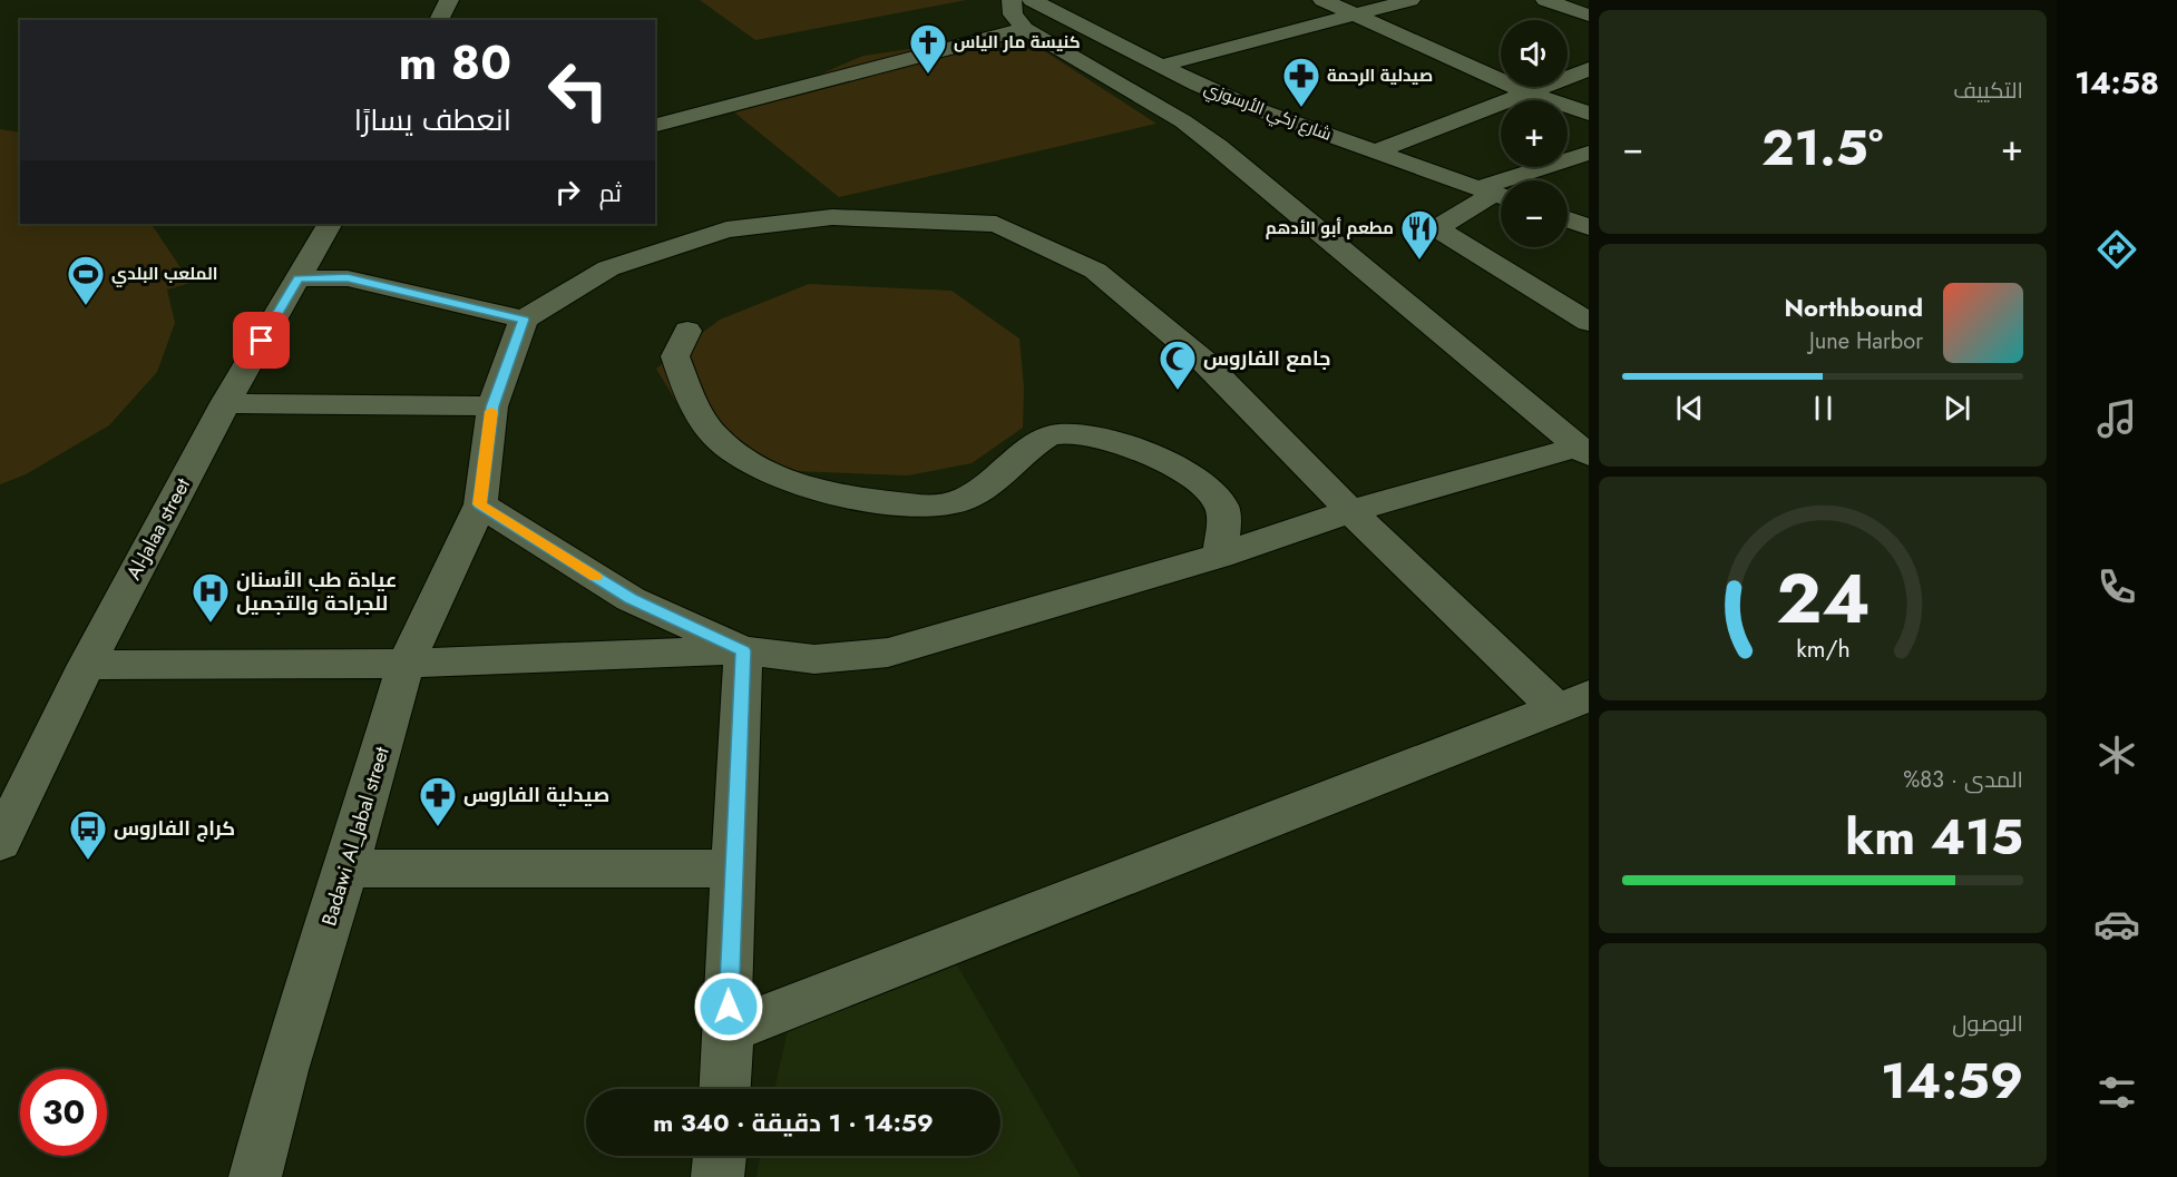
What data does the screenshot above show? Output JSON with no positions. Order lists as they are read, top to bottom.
{
  "streets": {
    "street": ["شارع زكي الأرسوزي", "Al-Jalaa street", "Badawi Al_Jabal street"]
  },
  "places": {
    "church": ["كنيسة مار الياس"],
    "pharmacy": ["صيدلية الرحمة", "صيدلية الفاروس"],
    "restaurant": ["مطعم أبو الأدهم"],
    "sports": ["الملعب البلدي"],
    "mosque": ["جامع الفاروس"],
    "hospital": ["عيادة طب الأسنان للجراحة والتجميل"],
    "bus stop": ["كراج الفاروس"]
  },
  "page": {
    "tabs": "14:58",
    "tile": [
      "التكييف",
      ["المدى · 83%", "415 km"],
      ["الوصول", "14:59"]
    ],
    "map_buttons": ["+", "−"],
    "turn": ["80 m", "انعطف يسارًا"],
    "heat": ["−", "21.5°", "+"],
    "then": "ثم",
    "song": ["Northbound", "June Harbor"],
    "limit": "30",
    "trip": "14:59 · 1 دقيقة · 340 m",
    "gauge": ["24", "km/h"]
  }
}
